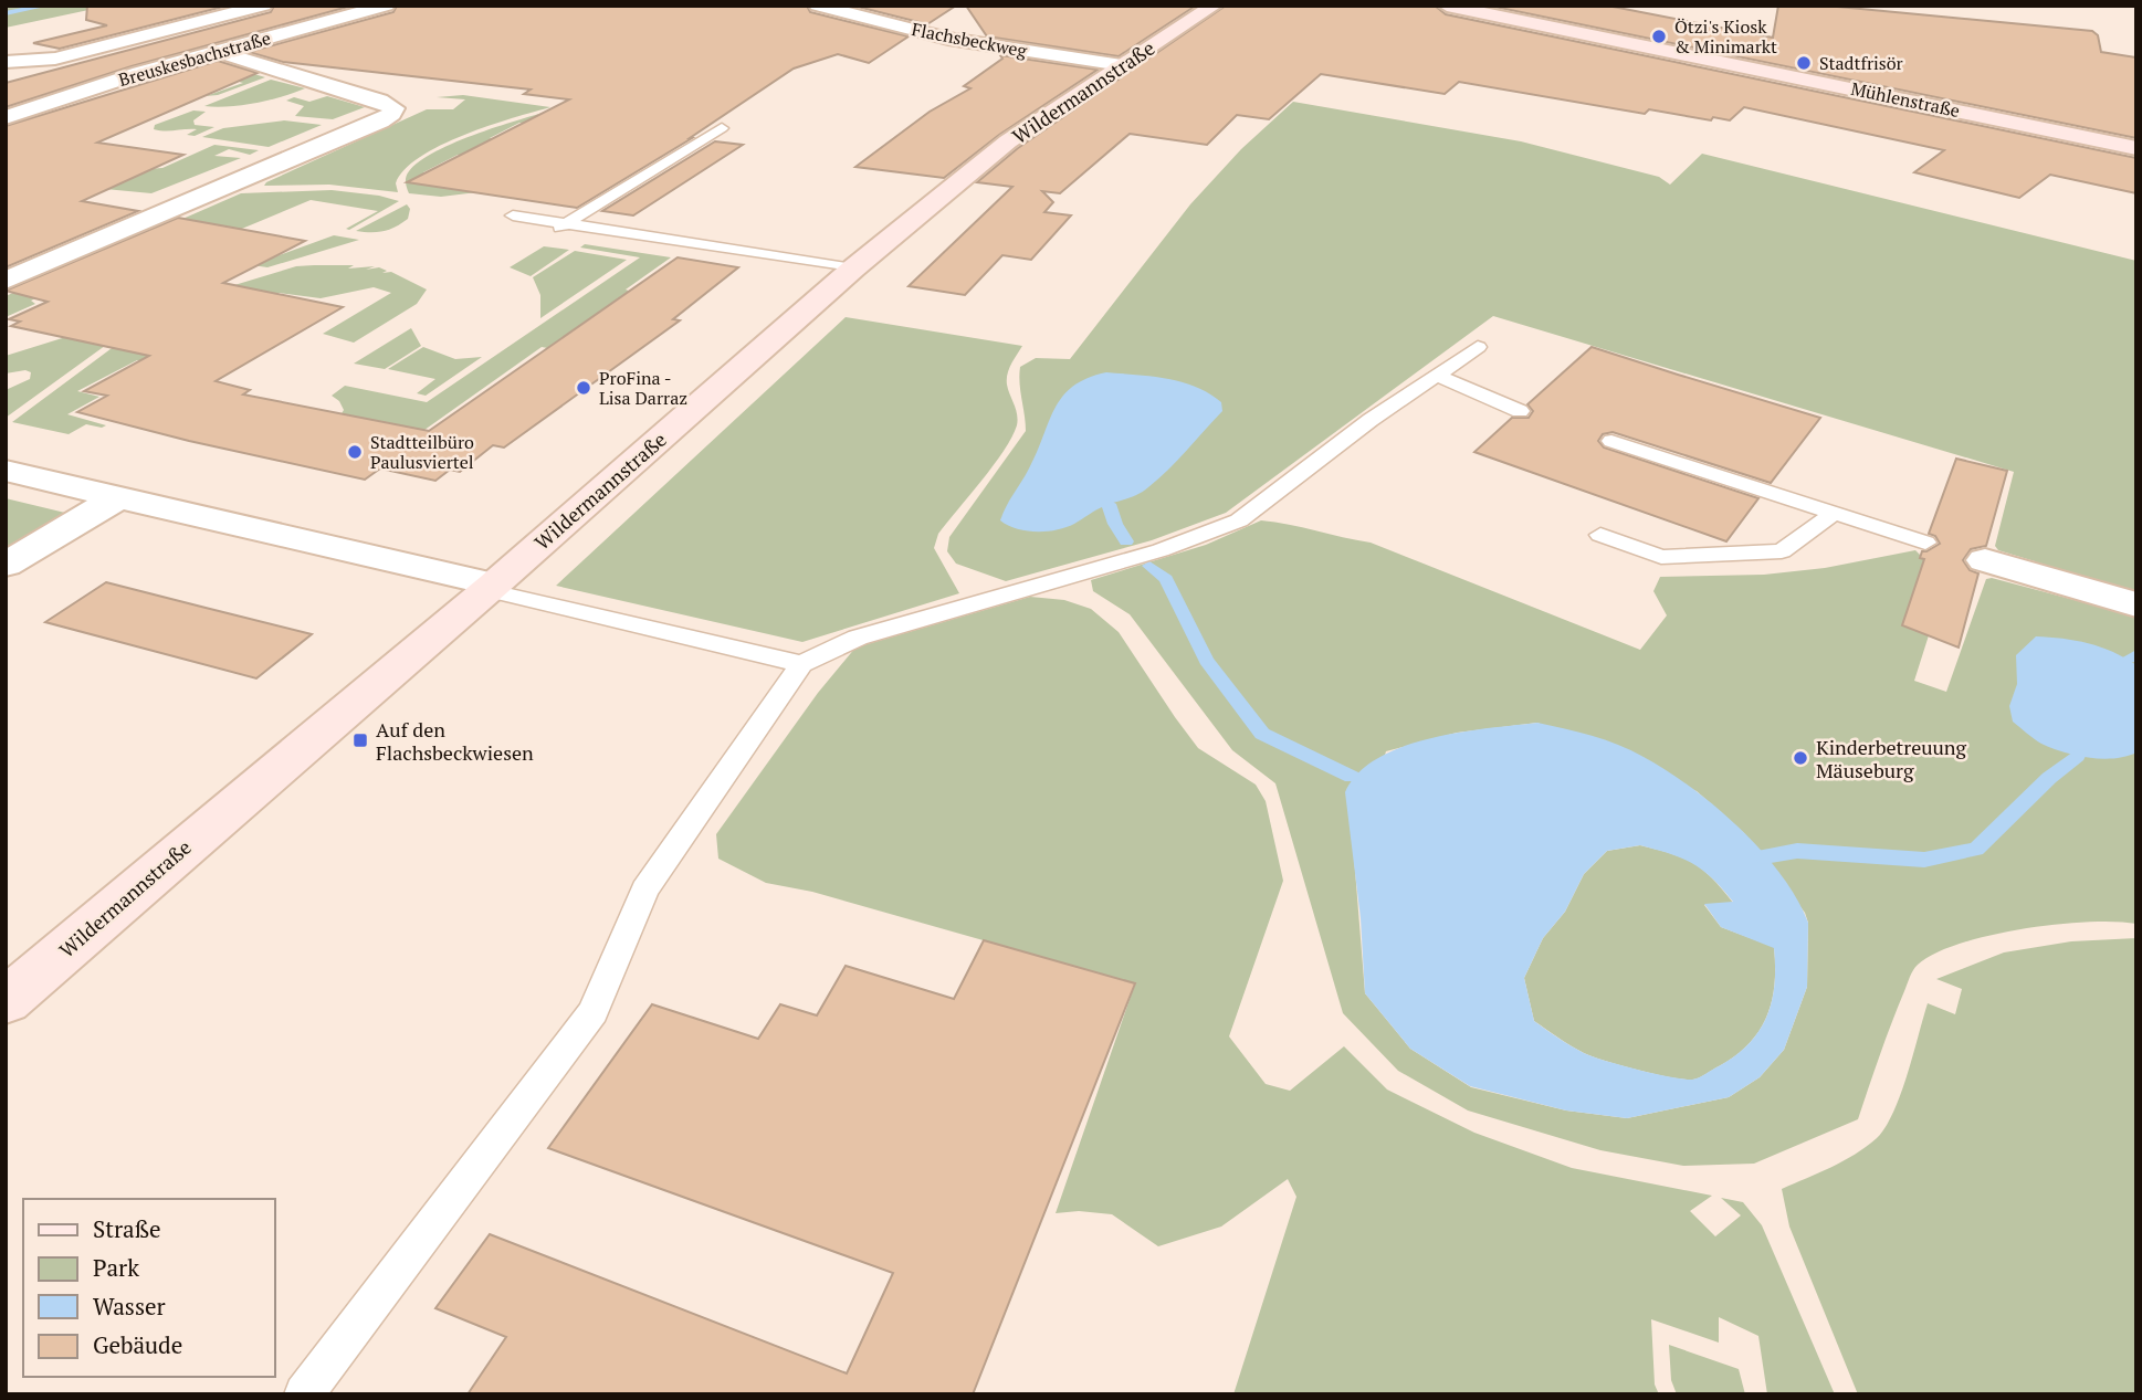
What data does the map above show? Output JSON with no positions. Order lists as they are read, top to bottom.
{
  "streets": {
    "street": [
      "Flachsbeckweg",
      "Breuskesbachstraße",
      "Wildermannstraße",
      "Mühlenstraße"
    ]
  },
  "crossings": [
    ["Flachsbeckweg", "Wildermannstraße"]
  ],
  "places": {
    "other": [
      "Ötzi's Kiosk & Minimarkt",
      "Stadtfrisör",
      "ProFina - Lisa Darraz",
      "Stadtteilbüro Paulusviertel",
      "Kinderbetreuung Mäuseburg"
    ],
    "transit": ["Auf den Flachsbeckwiesen"]
  },
  "legend": [
    "Straße",
    "Park",
    "Wasser",
    "Gebäude"
  ]
}
